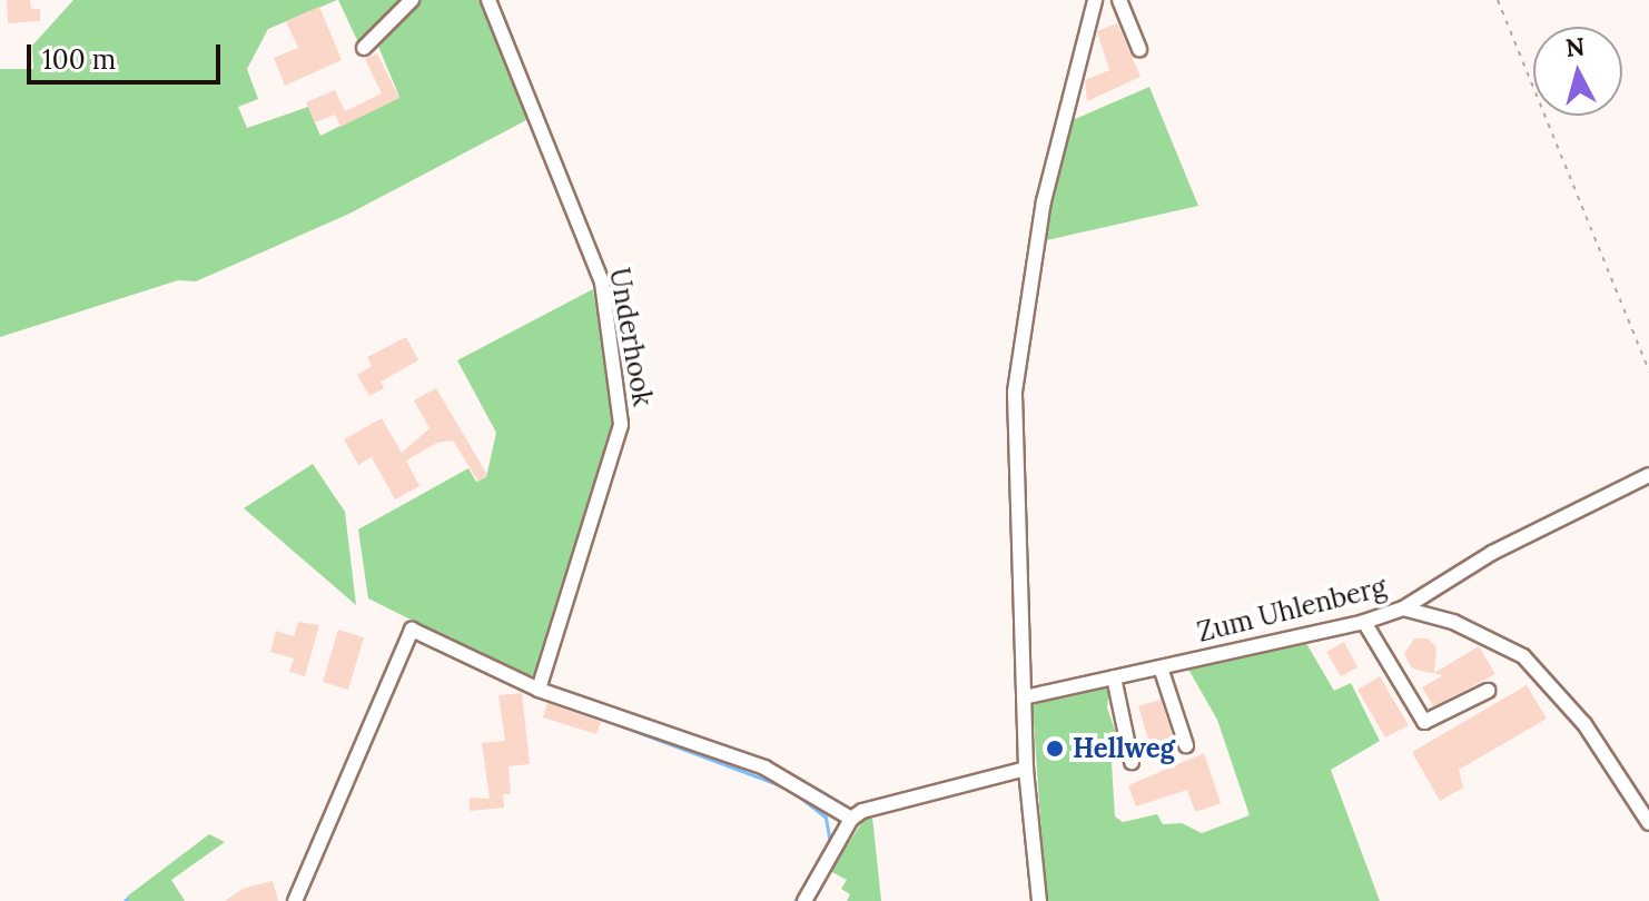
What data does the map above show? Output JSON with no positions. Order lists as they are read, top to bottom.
{
  "streets": {
    "street": ["Underhook", "Zum Uhlenberg"]
  },
  "places": ["Hellweg"],
  "scale_bar": "100 m",
  "north": "top"
}
